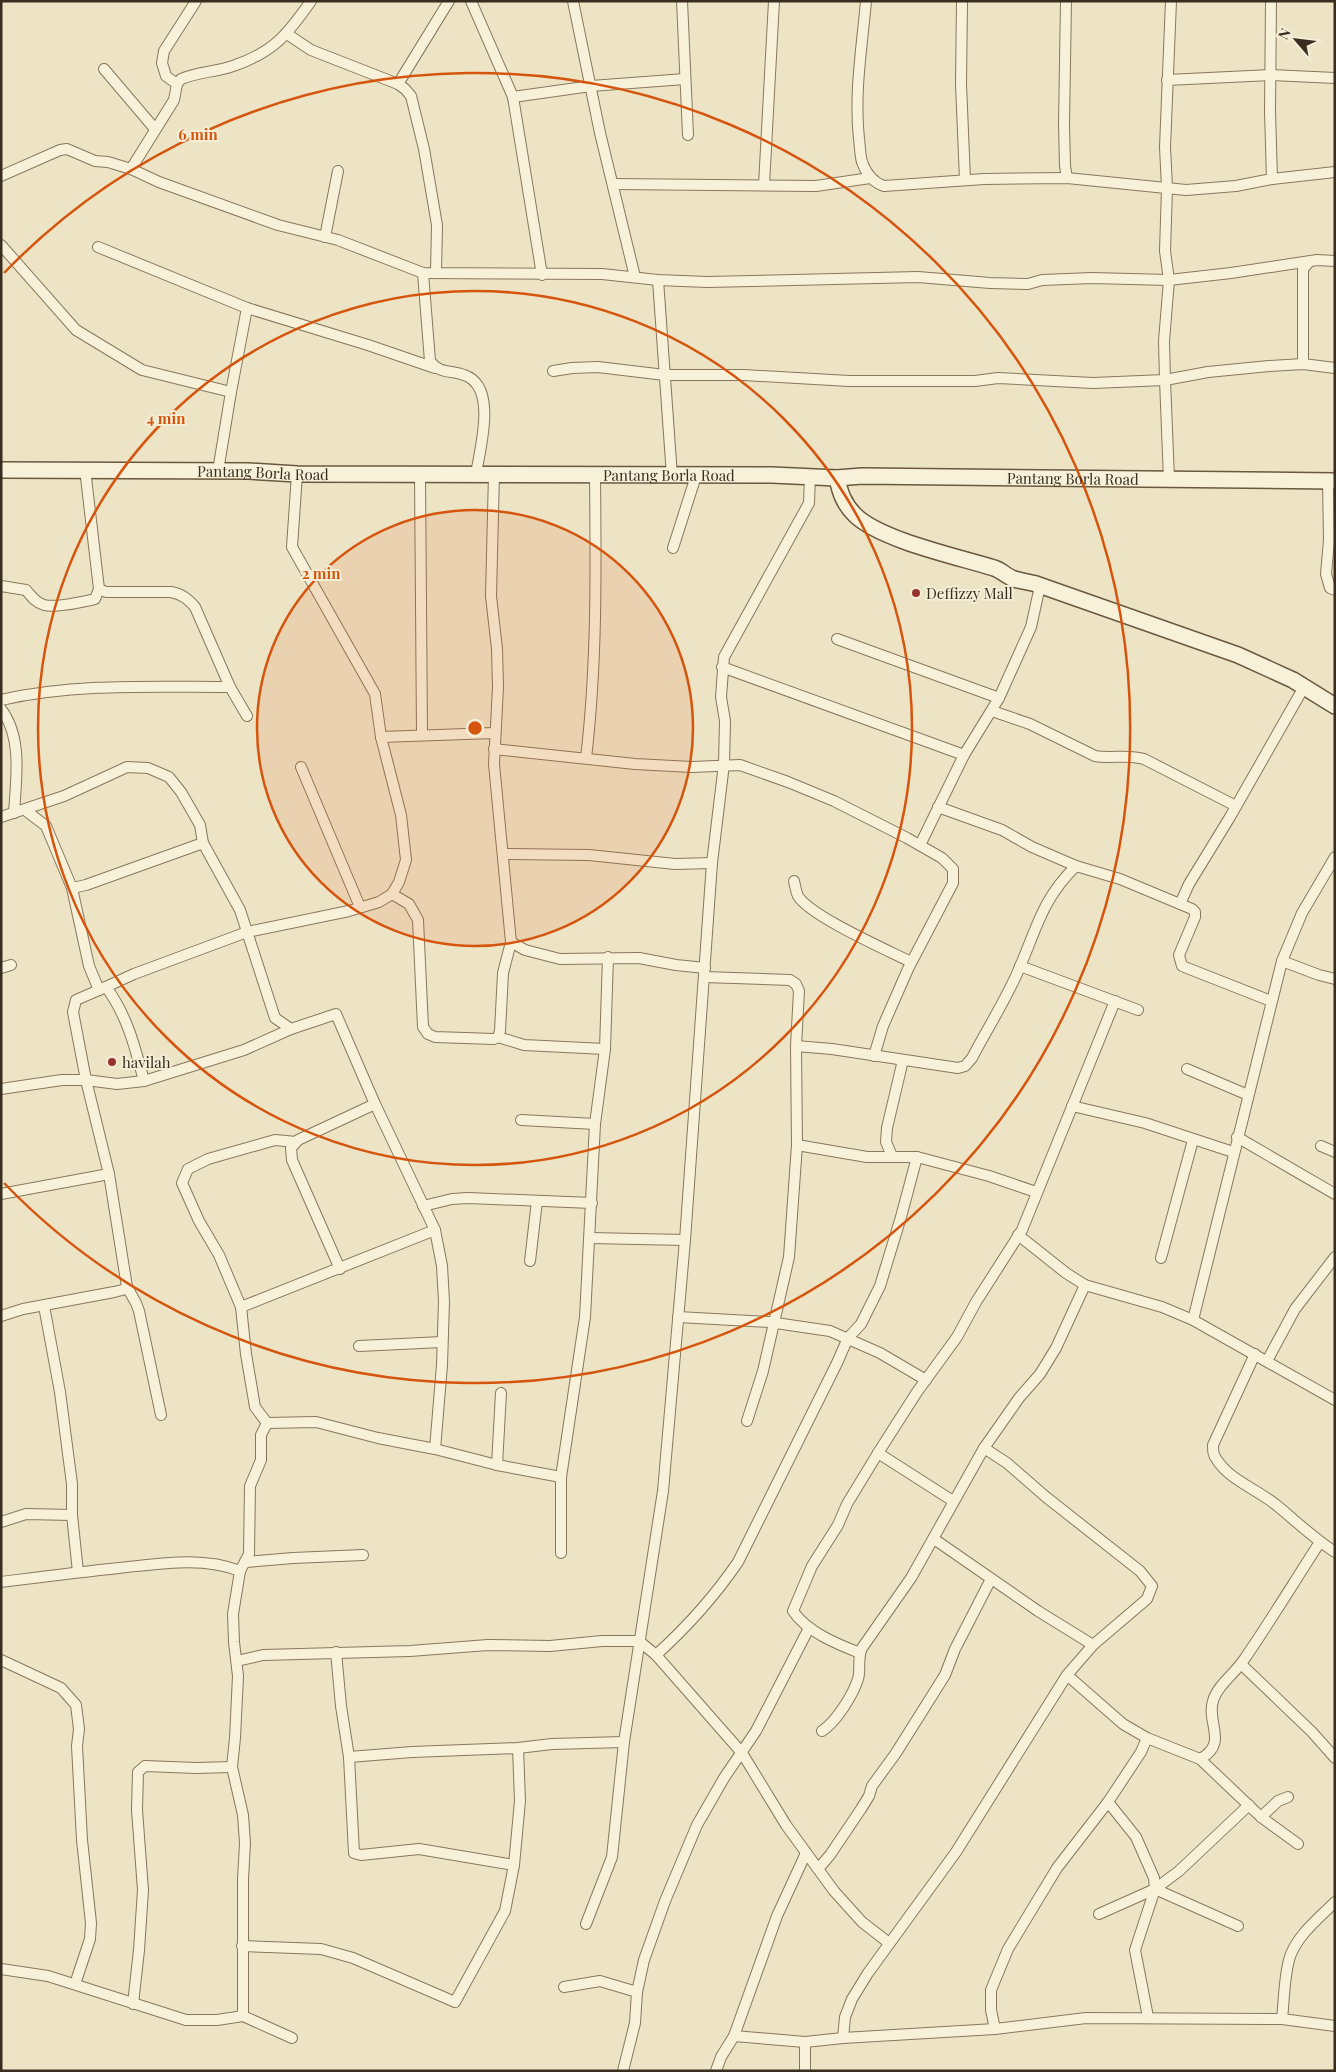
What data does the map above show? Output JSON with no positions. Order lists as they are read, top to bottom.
{
  "streets": {
    "street": ["Pantang Borla Road"]
  },
  "places": ["Deffizzy Mall", "havilah"],
  "north": "top left",
  "rings": ["6 min", "4 min", "2 min"]
}
